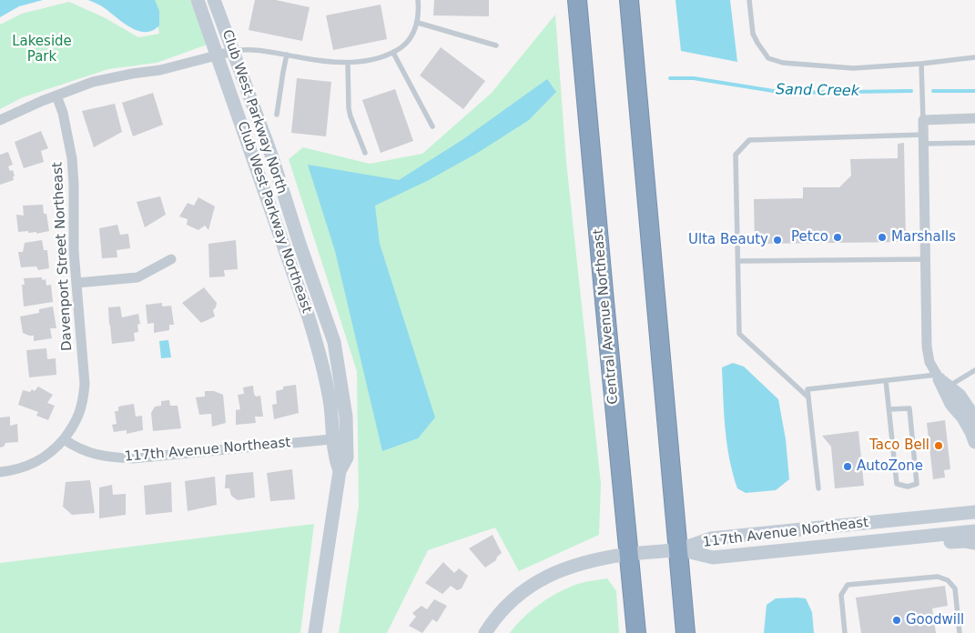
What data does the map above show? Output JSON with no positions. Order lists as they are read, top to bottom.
{
  "streets": {
    "highway": ["Central Avenue Northeast"],
    "street": [
      "Club West Parkway North",
      "Club West Parkway Northeast",
      "Davenport Street Northeast",
      "117th Avenue Northeast"
    ]
  },
  "crossings": [
    ["Club West Parkway North", "Club West Parkway Northeast"],
    ["Club West Parkway North", "117th Avenue Northeast"],
    ["Club West Parkway Northeast", "117th Avenue Northeast"],
    ["Davenport Street Northeast", "117th Avenue Northeast"]
  ],
  "water": ["Sand Creek"],
  "parks": ["Lakeside Park"],
  "places": [
    "Petco",
    "Marshalls",
    "Ulta Beauty",
    "Taco Bell",
    "AutoZone",
    "Goodwill"
  ]
}
